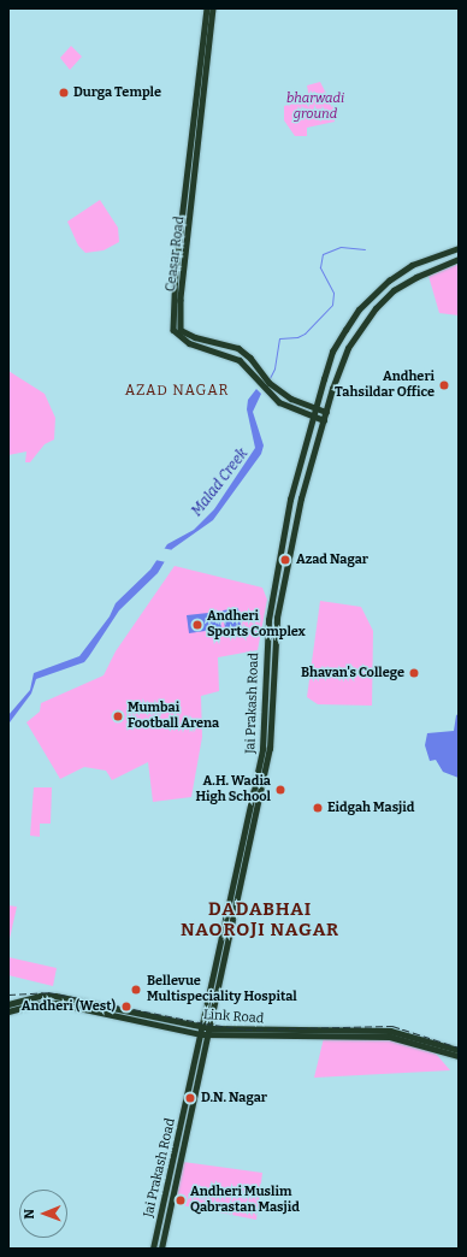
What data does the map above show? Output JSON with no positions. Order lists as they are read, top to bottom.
{
  "streets": {
    "main road": ["Ceasar Road", "Jai Prakash Road", "Link Road"]
  },
  "crossings": [
    ["Ceasar Road", "Jai Prakash Road"],
    ["Jai Prakash Road", "Link Road"]
  ],
  "districts": ["AZAD NAGAR", "DADABHAI NAOROJI NAGAR"],
  "water": ["Malad Creek"],
  "parks": ["bharwadi ground"],
  "places": [
    "Durga Temple",
    "Andheri Tahsildar Office",
    "Azad Nagar",
    "Andheri Sports Complex",
    "Bhavan's College",
    "Mumbai Football Arena",
    "A.H. Wadia High School",
    "Eidgah Masjid",
    "Bellevue Multispeciality Hospital",
    "Andheri (West)",
    "D.N. Nagar",
    "Andheri Muslim Qabrastan Masjid"
  ],
  "north": "left"
}
